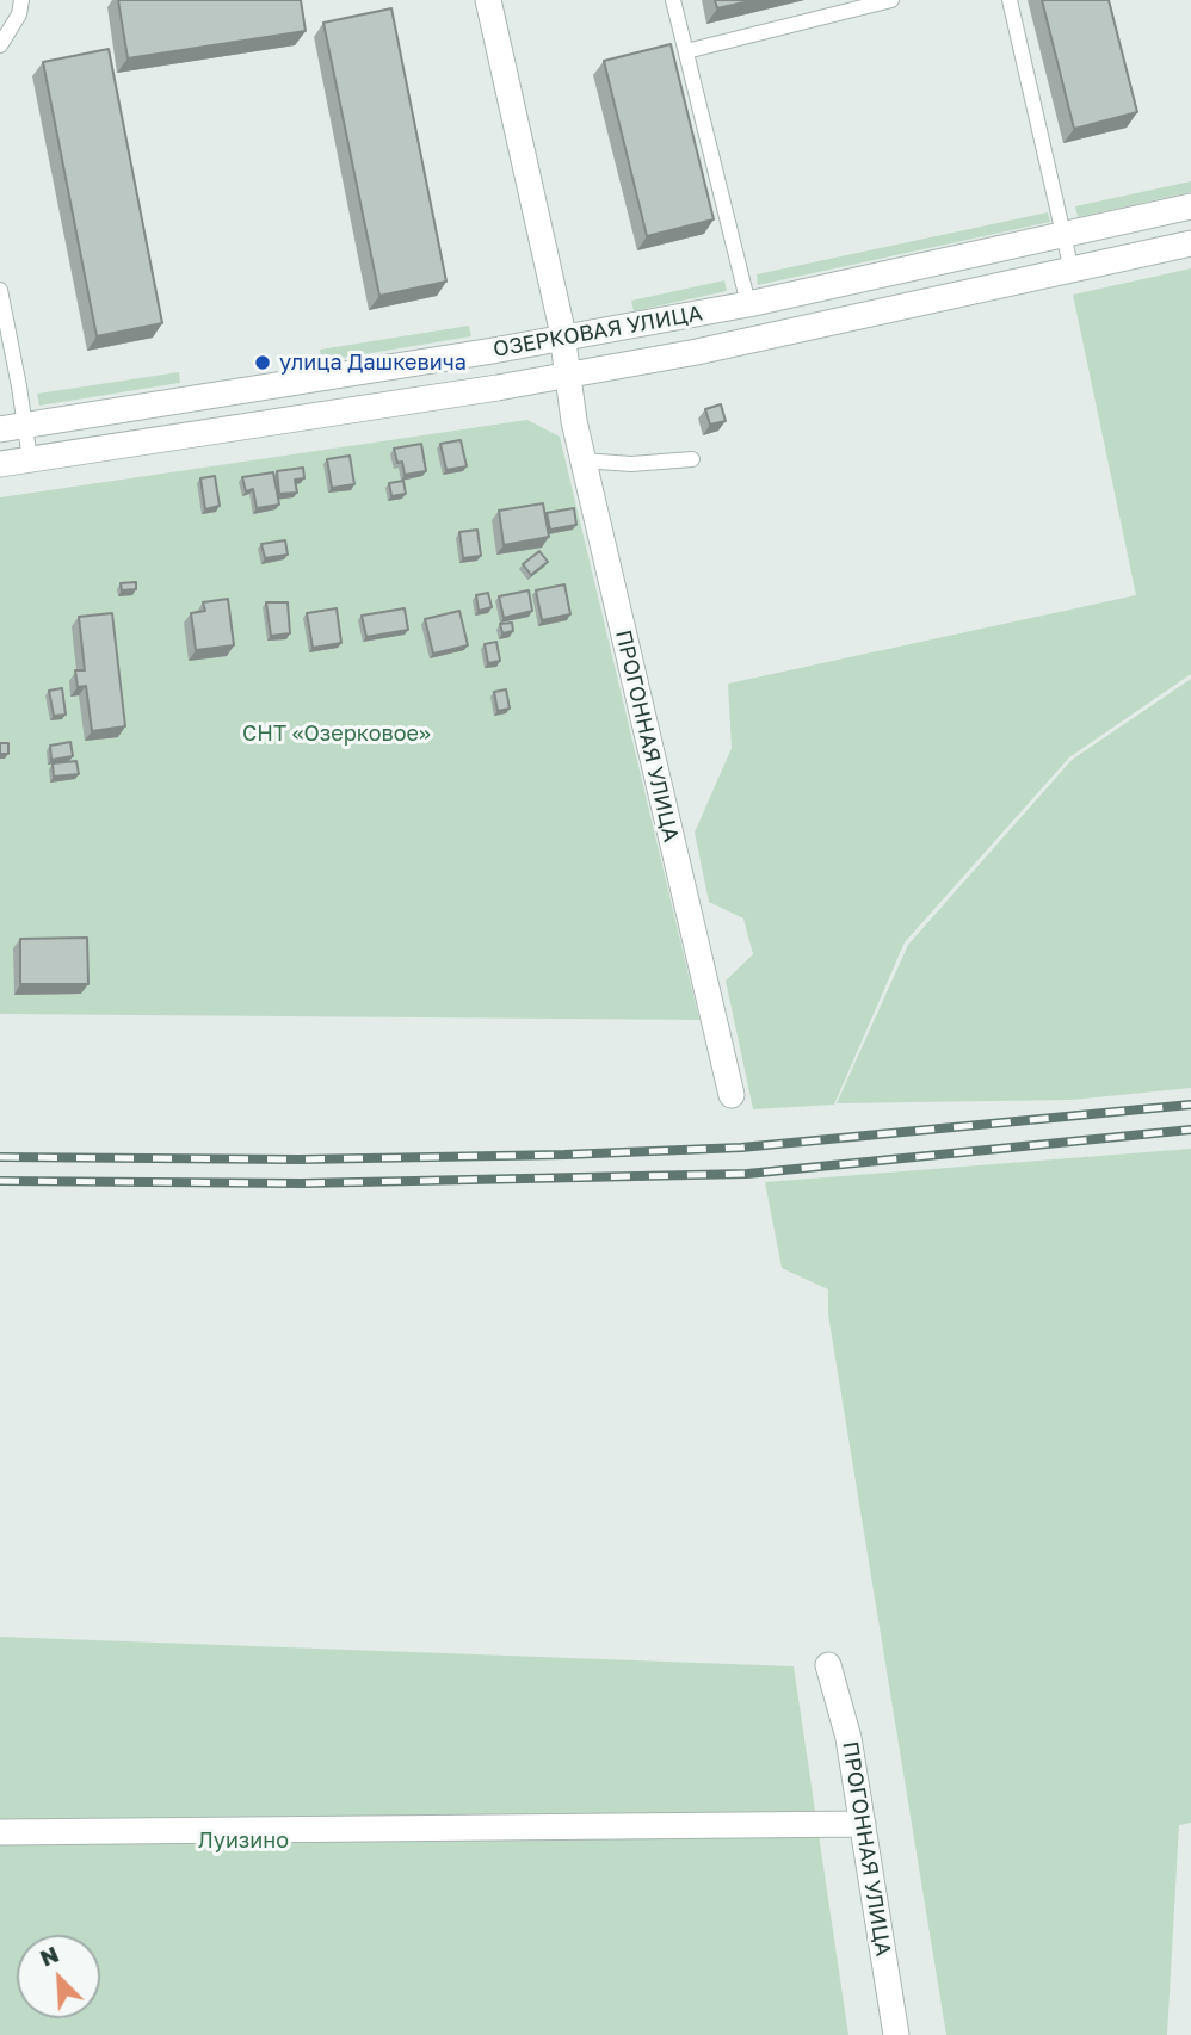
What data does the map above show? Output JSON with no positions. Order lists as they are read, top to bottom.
{
  "streets": {
    "street": ["ОЗЕРКОВАЯ УЛИЦА", "ПРОГОННАЯ УЛИЦА"]
  },
  "crossings": [
    ["ОЗЕРКОВАЯ УЛИЦА", "ПРОГОННАЯ УЛИЦА"]
  ],
  "parks": ["СНТ «Озерковое»", "Луизино"],
  "places": ["улица Дашкевича"],
  "north": "top left"
}
